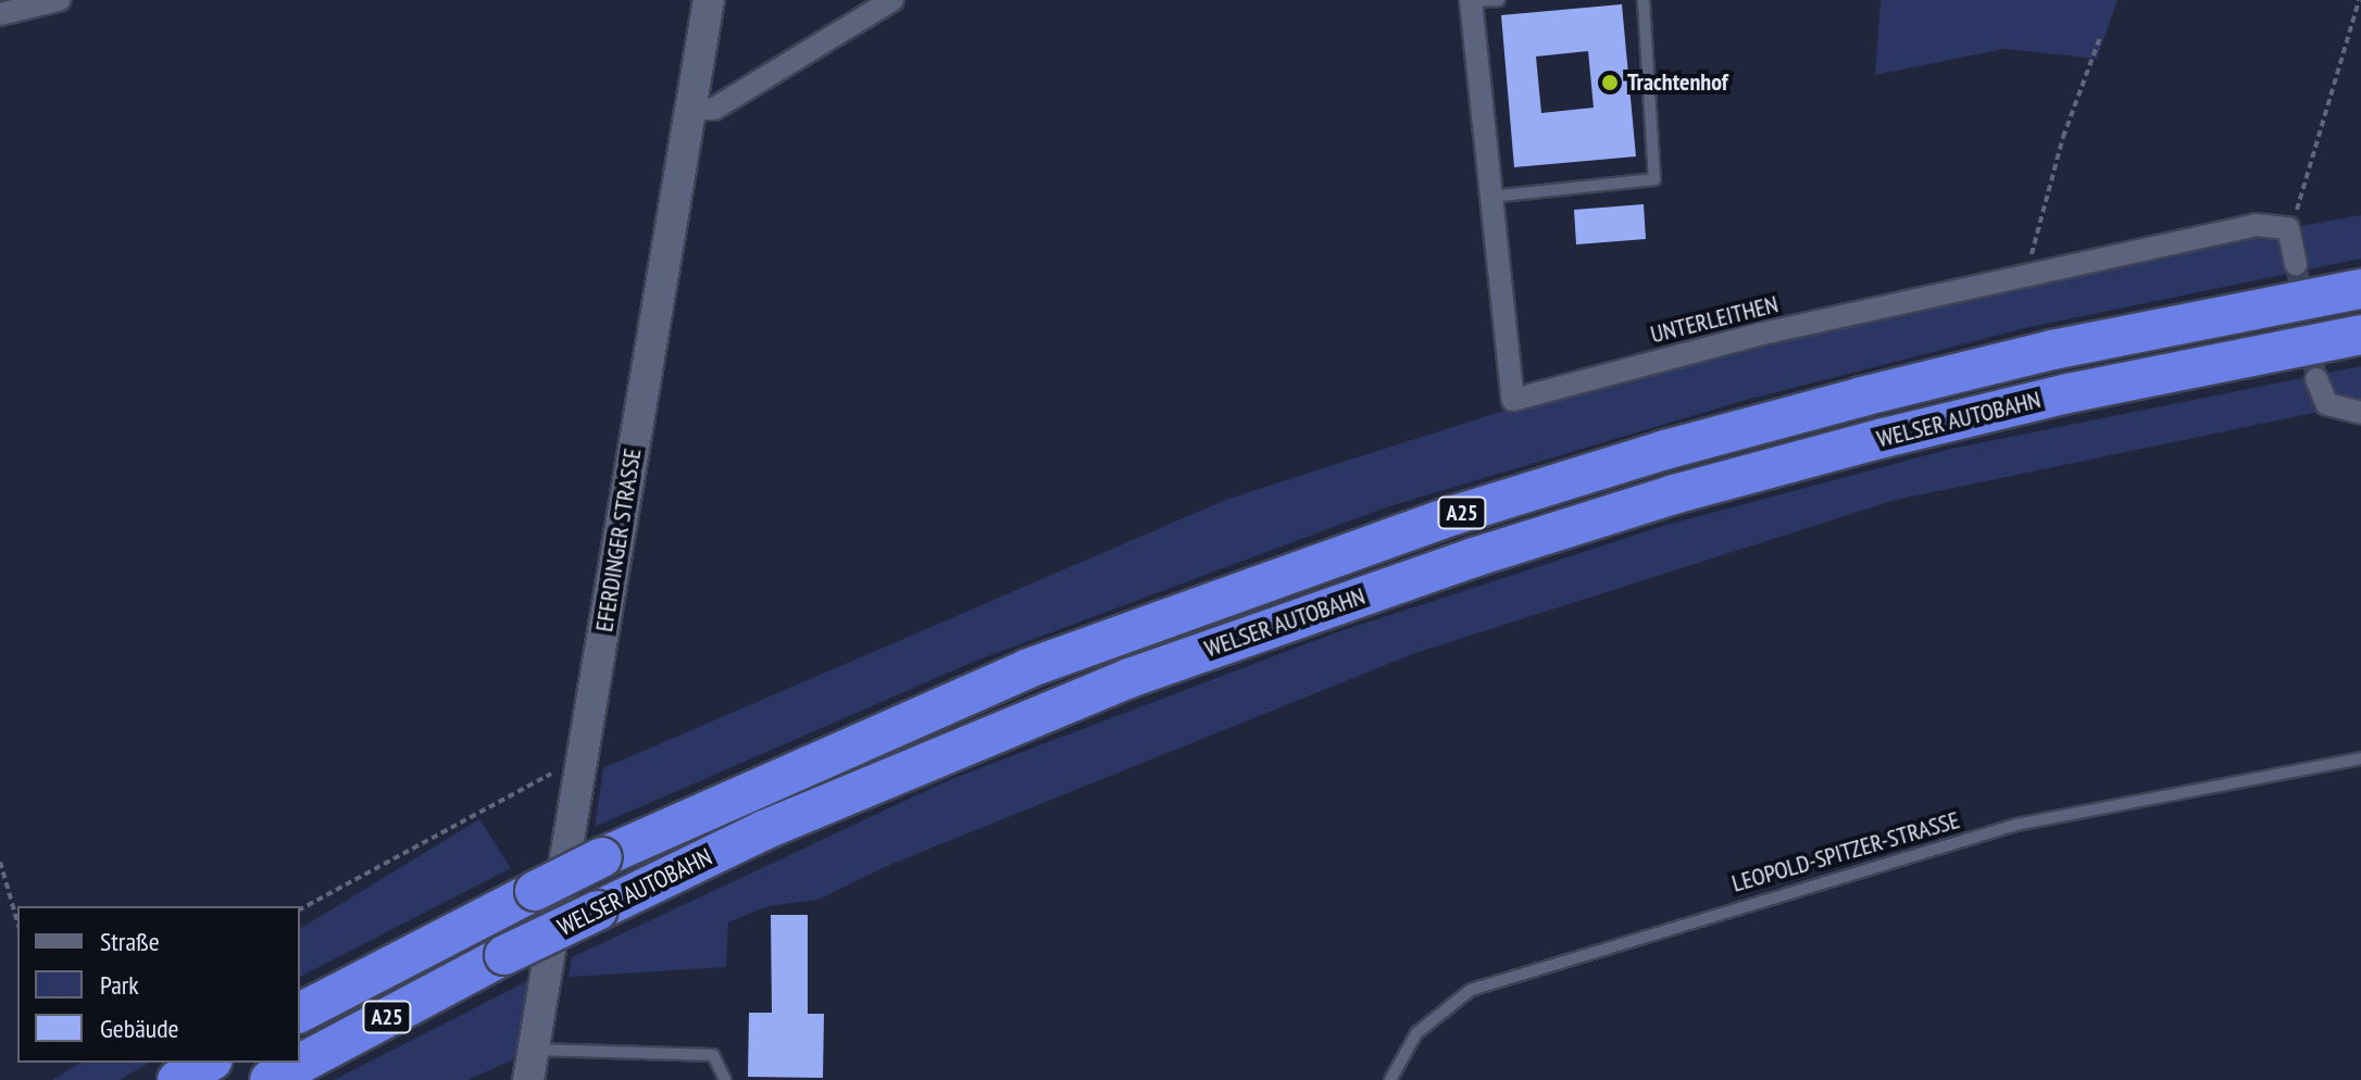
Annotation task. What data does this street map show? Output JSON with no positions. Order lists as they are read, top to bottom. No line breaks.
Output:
{"streets":{"highway":["WELSER AUTOBAHN","A25"],"main road":["EFERDINGER STRASSE"],"street":["UNTERLEITHEN"],"lane":["LEOPOLD-SPITZER-STRASSE"]},"places":["Trachtenhof"],"legend":["Straße","Park","Gebäude"]}
